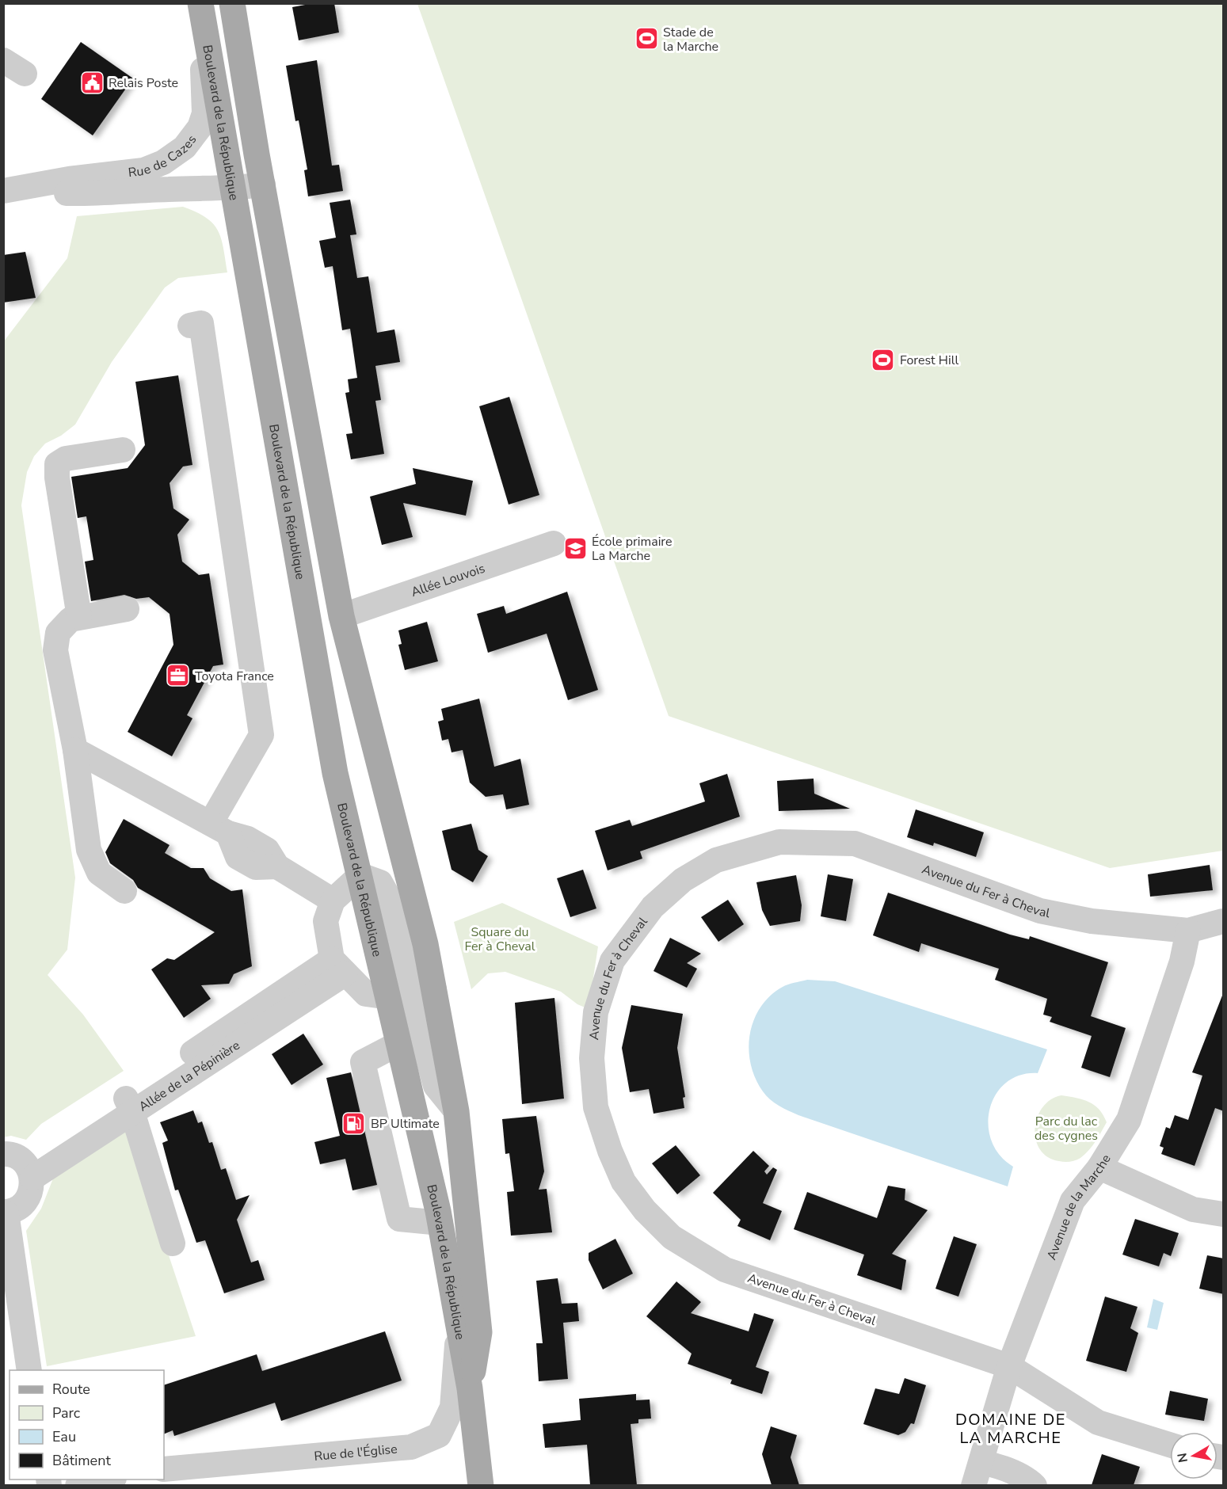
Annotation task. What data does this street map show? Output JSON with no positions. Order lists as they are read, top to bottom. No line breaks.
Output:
{"streets":{"main road":["Boulevard de la République"],"street":["Rue de Cazes","Allée Louvois","Avenue du Fer à Cheval","Allée de la Pépinière","Avenue de la Marche","Rue de l'Église"]},"crossings":[["Boulevard de la République","Rue de Cazes"],["Boulevard de la République","Allée Louvois"],["Boulevard de la République","Rue de l'Église"],["Avenue du Fer à Cheval","Avenue de la Marche"]],"districts":["DOMAINE DE LA MARCHE"],"parks":["Square du Fer à Cheval","Parc du lac des cygnes"],"places":{"sports":["Stade de la Marche","Forest Hill"],"public building":["Relais Poste"],"school or university":["École primaire La Marche"],"office":["Toyota France"],"fuel station":["BP Ultimate"]},"legend":["Route","Parc","Eau","Bâtiment"],"north":"left"}
